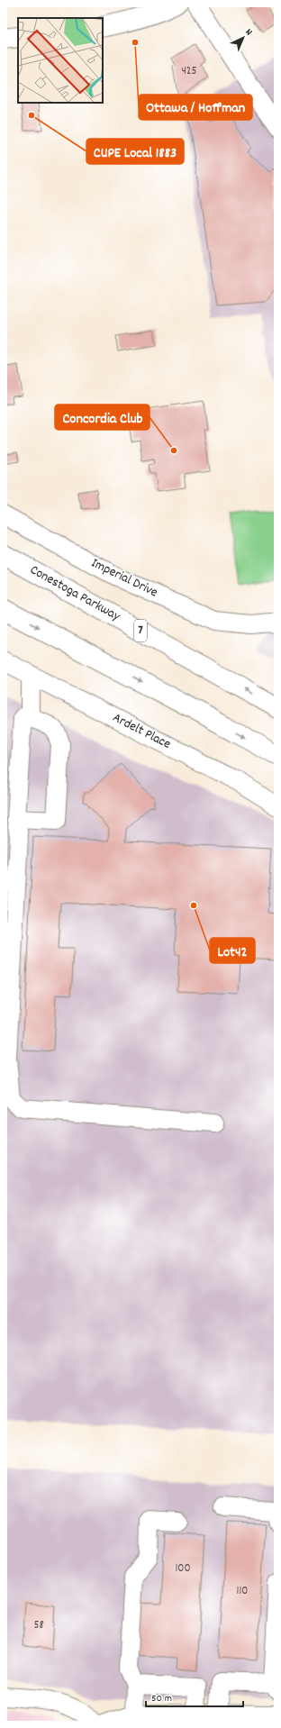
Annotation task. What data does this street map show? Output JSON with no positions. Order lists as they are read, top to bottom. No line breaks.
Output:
{"streets":{"main road":["Conestoga Parkway","7"],"street":["Imperial Drive","Ardelt Place"]},"places":["Ottawa / Hoffman","CUPE Local 1883","Concordia Club","Lot42"],"house_numbers":["425","100","110","58"],"scale_bar":"50 m","north":"top right"}
